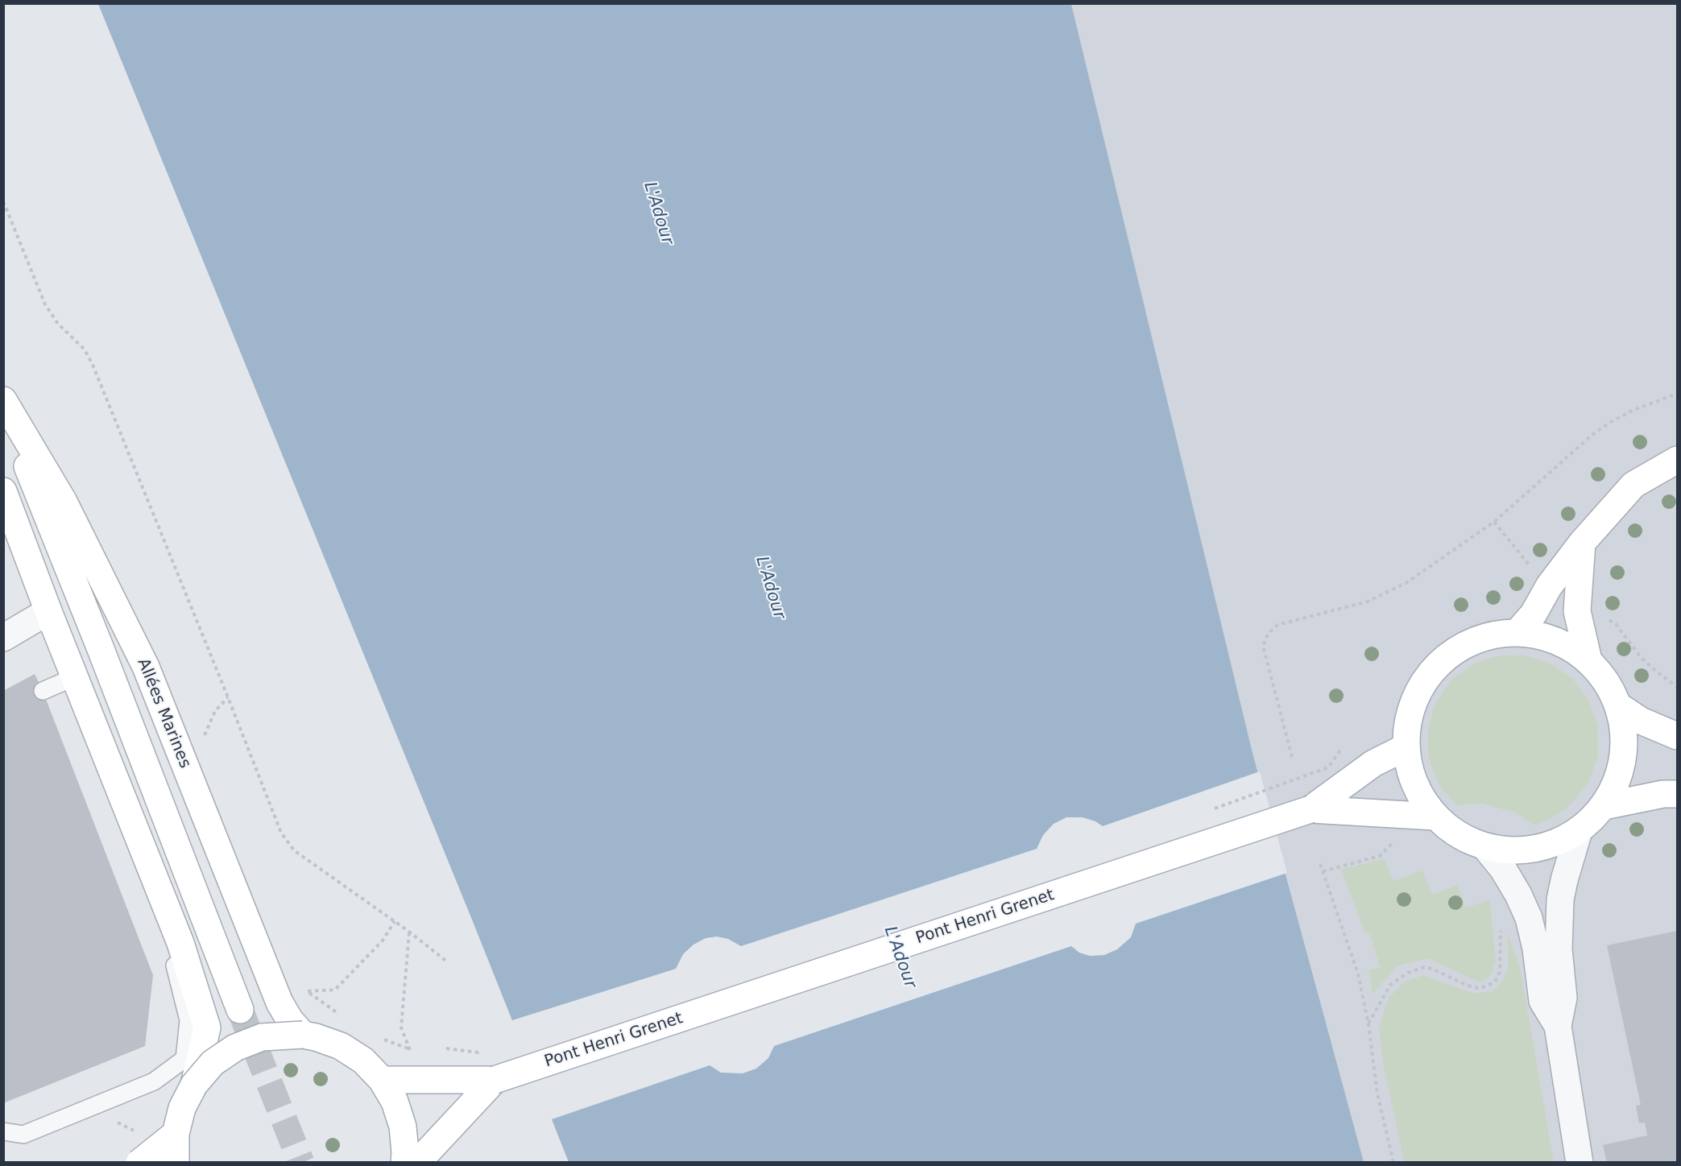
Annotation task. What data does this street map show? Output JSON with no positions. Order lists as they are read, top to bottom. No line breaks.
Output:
{"streets":{"main road":["Allées Marines","Pont Henri Grenet"]},"water":["L'Adour"]}
